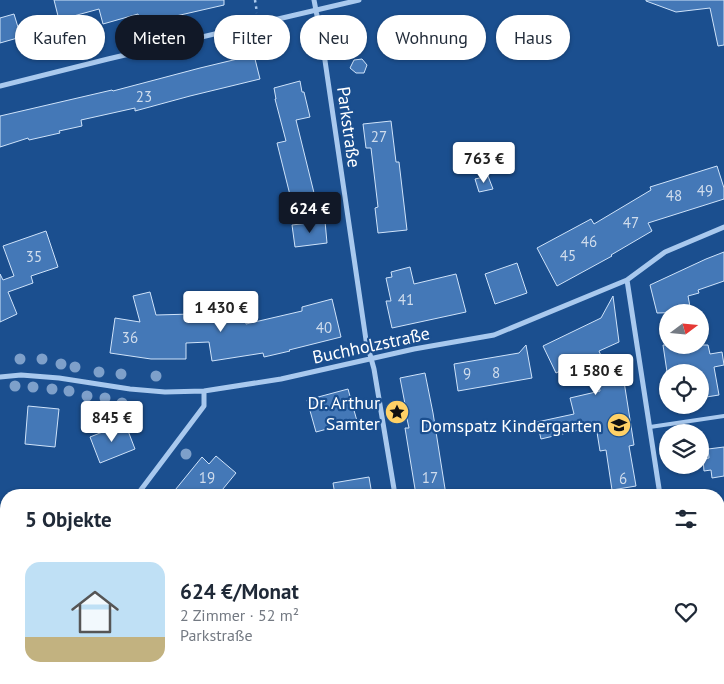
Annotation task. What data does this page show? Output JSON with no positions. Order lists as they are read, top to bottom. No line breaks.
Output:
{"streets":{"street":["Parkstraße","Buchholzstraße"]},"crossings":[["Parkstraße","Buchholzstraße"]],"places":{"place":["Dr. Arthur Samter"],"school or university":["Domspatz Kindergarten"]},"house_numbers":["23","27","49","48","47","46","45","35","41","40","36","8","9","19","17","6"],"north":"right","page":{"chip":["Kaufen","Mieten","Filter","Neu","Wohnung","Haus"],"price":["763 €","624 €","1 430 €","1 580 €","845 €"],"heading":"5 Objekte","list":[{"name":"624 €/Monat","note":"2 Zimmer · 52 m² · Parkstraße"}]}}
